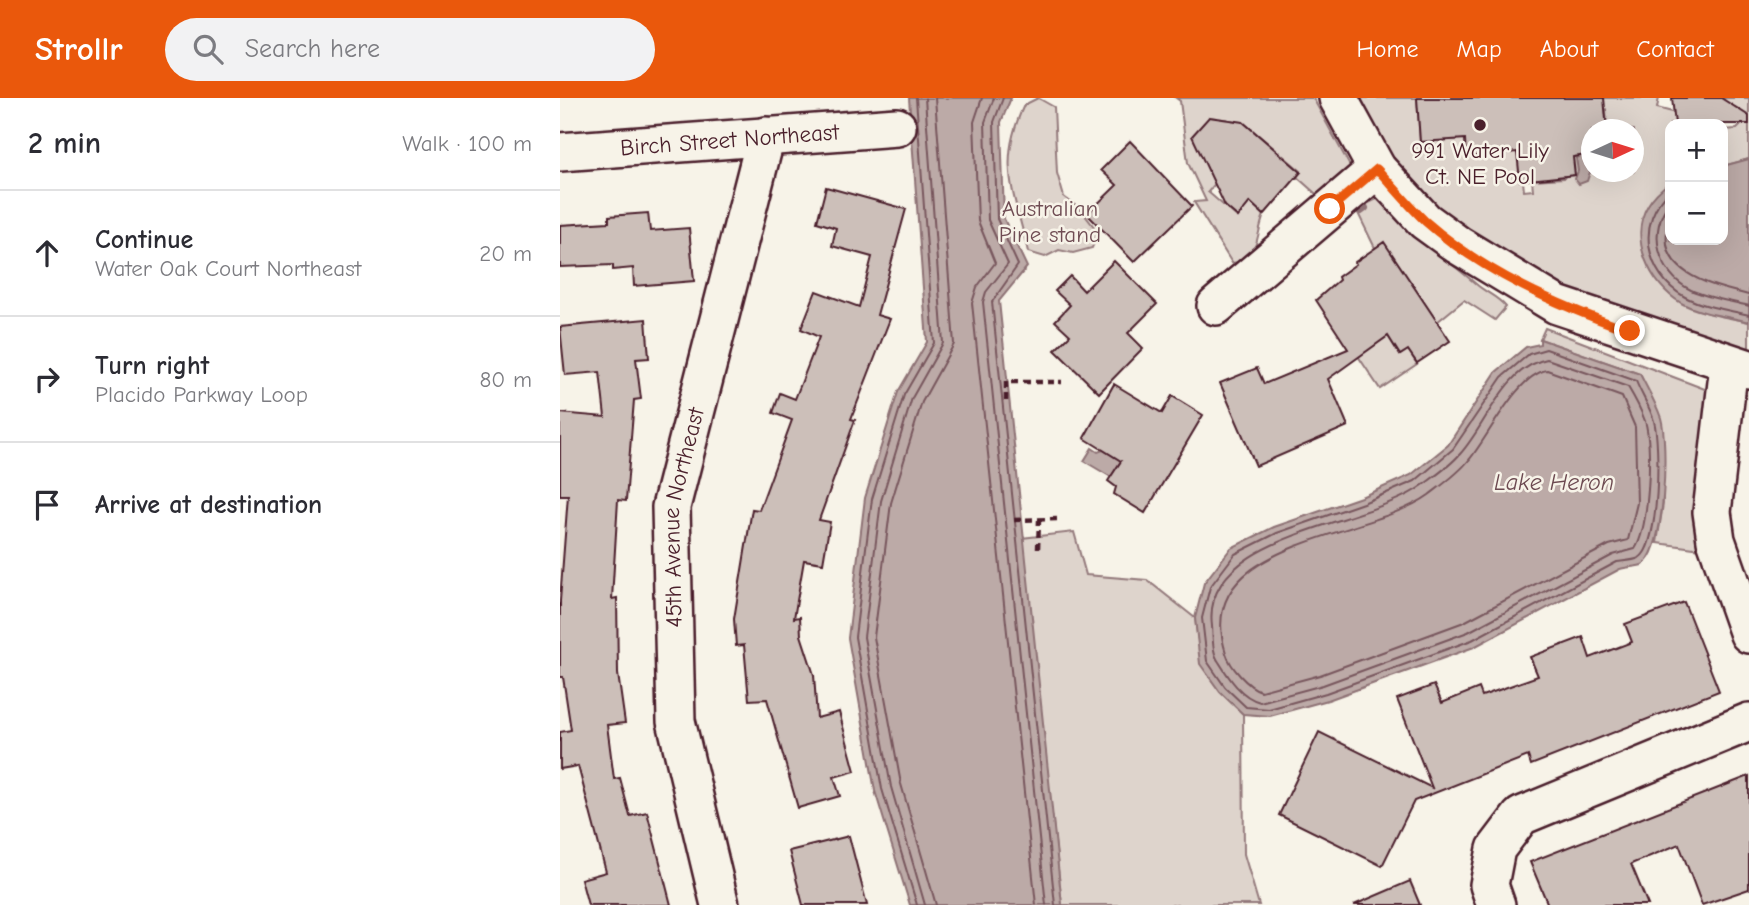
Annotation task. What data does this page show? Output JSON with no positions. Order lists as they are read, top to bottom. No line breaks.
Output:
{"streets":{"street":["Birch Street Northeast","45th Avenue Northeast"]},"crossings":[["Birch Street Northeast","45th Avenue Northeast"]],"water":["Lake Heron"],"parks":["Australian Pine stand"],"places":["991 Water Lily Ct. NE Pool"],"north":"right","page":{"header":"Strollr","search":"Search here","nav":["Home","Map","About","Contact"],"heading":["2 min","Walk · 100 m"],"map_buttons":["+","−"],"list":[["Continue","Water Oak Court Northeast","20 m"],["Turn right","Placido Parkway Loop","80 m"],"Arrive at destination"]}}
